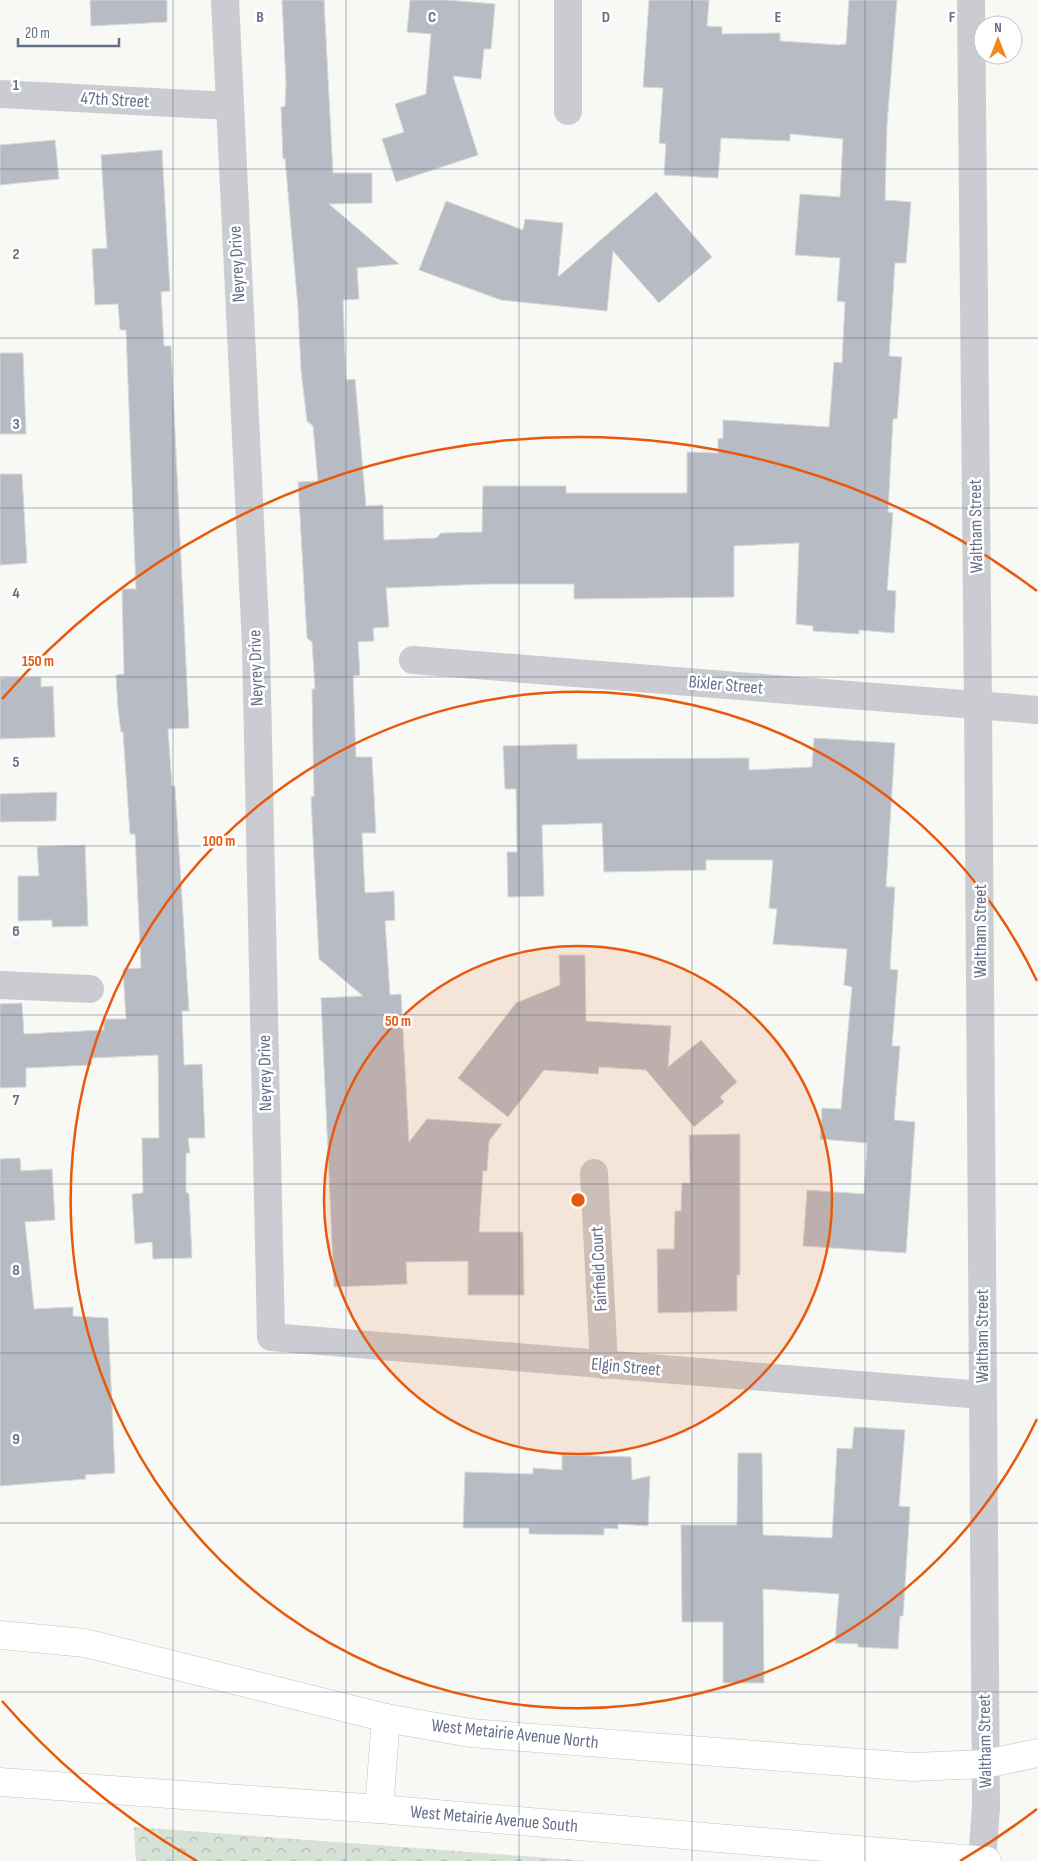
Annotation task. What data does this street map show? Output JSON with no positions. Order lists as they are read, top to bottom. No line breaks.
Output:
{"streets":{"main road":["West Metairie Avenue North","West Metairie Avenue South"],"street":["47th Street","Neyrey Drive","Waltham Street","Bixler Street","Fairfield Court","Elgin Street"]},"crossings":[["47th Street","Neyrey Drive"],["Neyrey Drive","Elgin Street"],["Waltham Street","Bixler Street"],["Waltham Street","Elgin Street"],["Waltham Street","West Metairie Avenue North"],["Waltham Street","West Metairie Avenue South"],["Fairfield Court","Elgin Street"]],"scale_bar":"20 m","north":"top","grid":{"columns":["B","C","D","E","F"],"rows":["1","2","3","4","5","6","7","8","9"]},"rings":["150 m","100 m","50 m"]}
